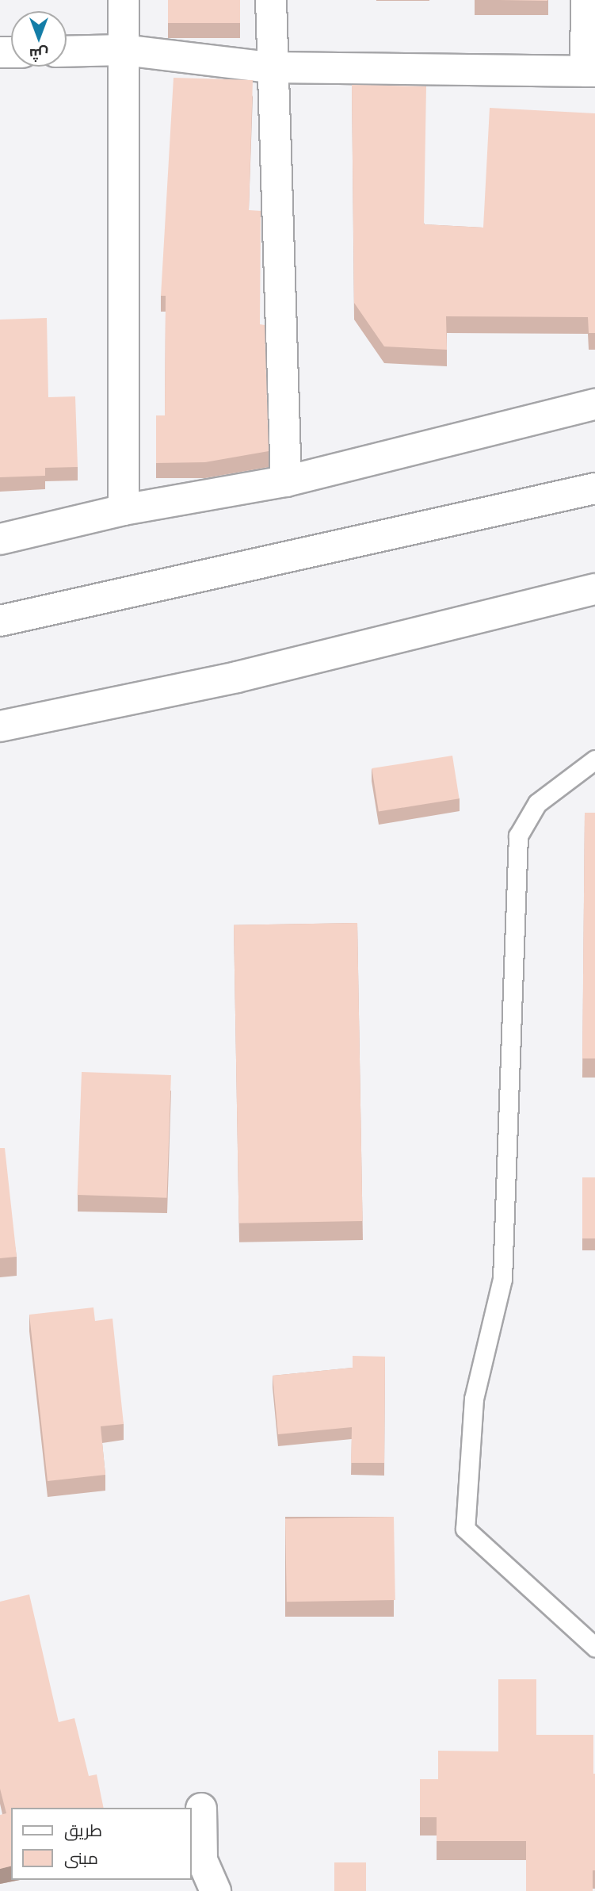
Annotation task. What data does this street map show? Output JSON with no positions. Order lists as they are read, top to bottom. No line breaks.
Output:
{"legend":["طريق","مبنى"],"north":"bottom"}
